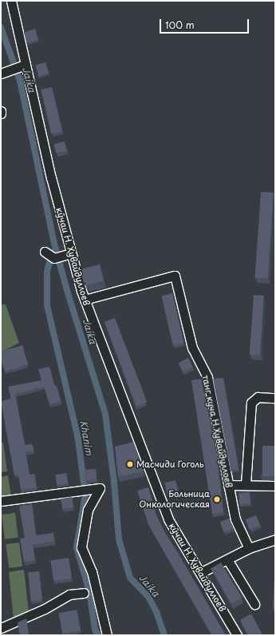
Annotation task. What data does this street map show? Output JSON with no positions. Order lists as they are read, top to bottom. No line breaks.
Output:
{"streets":{"street":["кӯчаи Н. Ҳувайдуллоев","танг куча Н.Ҳувайдуллоев"]},"crossings":[["кӯчаи Н. Ҳувайдуллоев","танг куча Н.Ҳувайдуллоев"]],"water":["Jaika","Khanim"],"places":["Масчиди Гоголь","Больница Онкологическая"],"scale_bar":"100 m"}
